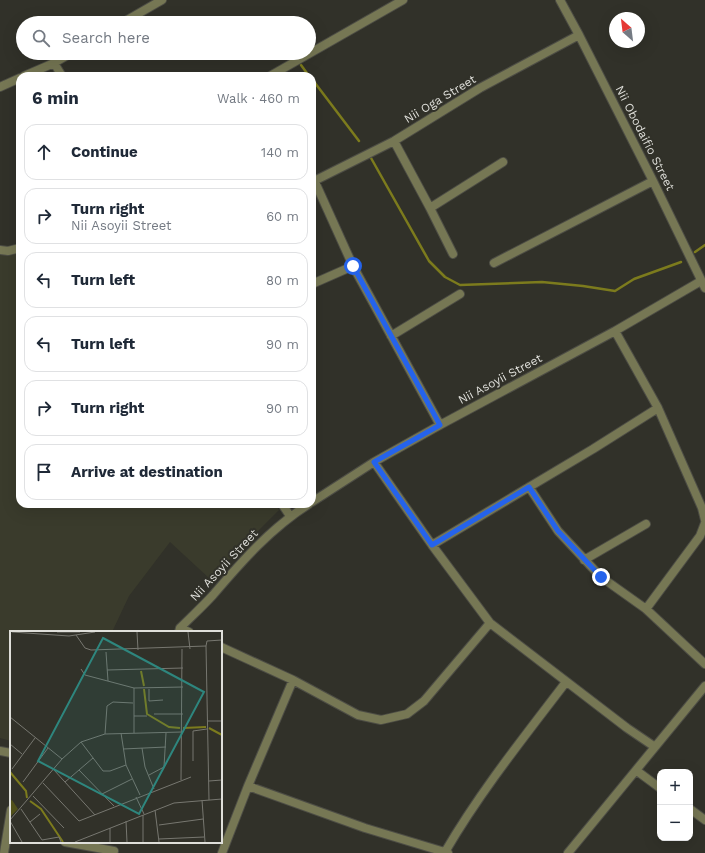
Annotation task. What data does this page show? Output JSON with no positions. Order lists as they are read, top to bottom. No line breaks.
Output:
{"streets":{"street":["Nii Oga Street","Nii Obodaifio Street","Nii Asoyii Street"]},"crossings":[["Nii Oga Street","Nii Obodaifio Street"],["Nii Obodaifio Street","Nii Asoyii Street"]],"north":"top left","page":{"search":"Search here","heading":["6 min","Walk · 460 m"],"list":[["Continue","140 m"],["Turn right","Nii Asoyii Street","60 m"],["Turn left","80 m"],["Turn left","90 m"],["Turn right","90 m"],"Arrive at destination"],"map_buttons":["+","−"]}}
